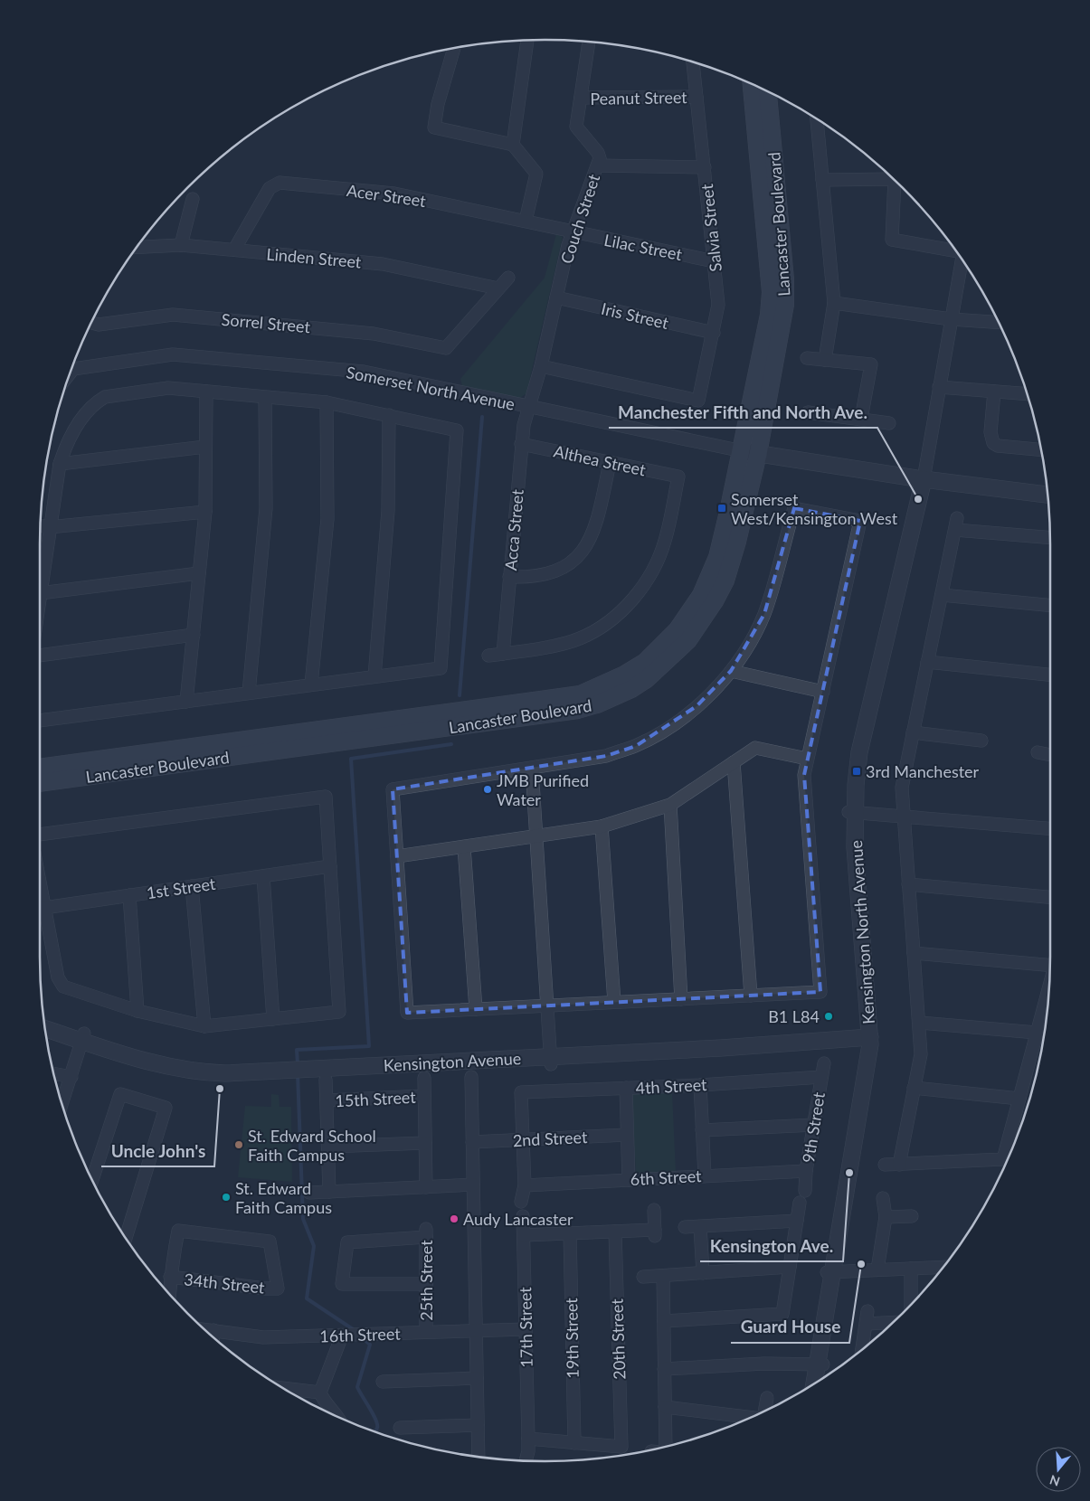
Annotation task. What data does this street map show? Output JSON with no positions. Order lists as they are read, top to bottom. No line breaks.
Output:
{"streets":{"main road":["Lancaster Boulevard"],"street":["Peanut Street","Acer Street","Couch Street","Salvia Street","Lilac Street","Linden Street","Iris Street","Sorrel Street","Somerset North Avenue","Althea Street","Acca Street","1st Street","Kensington North Avenue","Kensington Avenue","4th Street","15th Street","9th Street","2nd Street","6th Street","25th Street","34th Street","17th Street","16th Street","19th Street","20th Street"]},"crossings":[["Peanut Street","Couch Street"],["Peanut Street","Salvia Street"],["Acer Street","Couch Street"],["Acer Street","Lilac Street"],["Acer Street","Linden Street"],["Couch Street","Salvia Street"],["Couch Street","Lilac Street"],["Couch Street","Iris Street"],["Couch Street","Somerset North Avenue"],["Couch Street","Acca Street"],["Lancaster Boulevard","Somerset North Avenue"],["Salvia Street","Lilac Street"],["Salvia Street","Iris Street"],["Linden Street","Sorrel Street"],["Somerset North Avenue","Acca Street"],["Althea Street","Acca Street"],["Kensington North Avenue","Kensington Avenue"],["4th Street","9th Street"],["4th Street","2nd Street"],["9th Street","6th Street"],["25th Street","16th Street"],["17th Street","16th Street"],["19th Street","20th Street"]],"places":{"other":["Manchester Fifth and North Ave.","JMB Purified Water","B1 L84","Uncle John's","St. Edward School Faith Campus","Kensington Ave.","St. Edward Faith Campus","Audy Lancaster","Guard House"],"transit":["Somerset West/Kensington West","3rd Manchester"]},"north":"bottom"}
